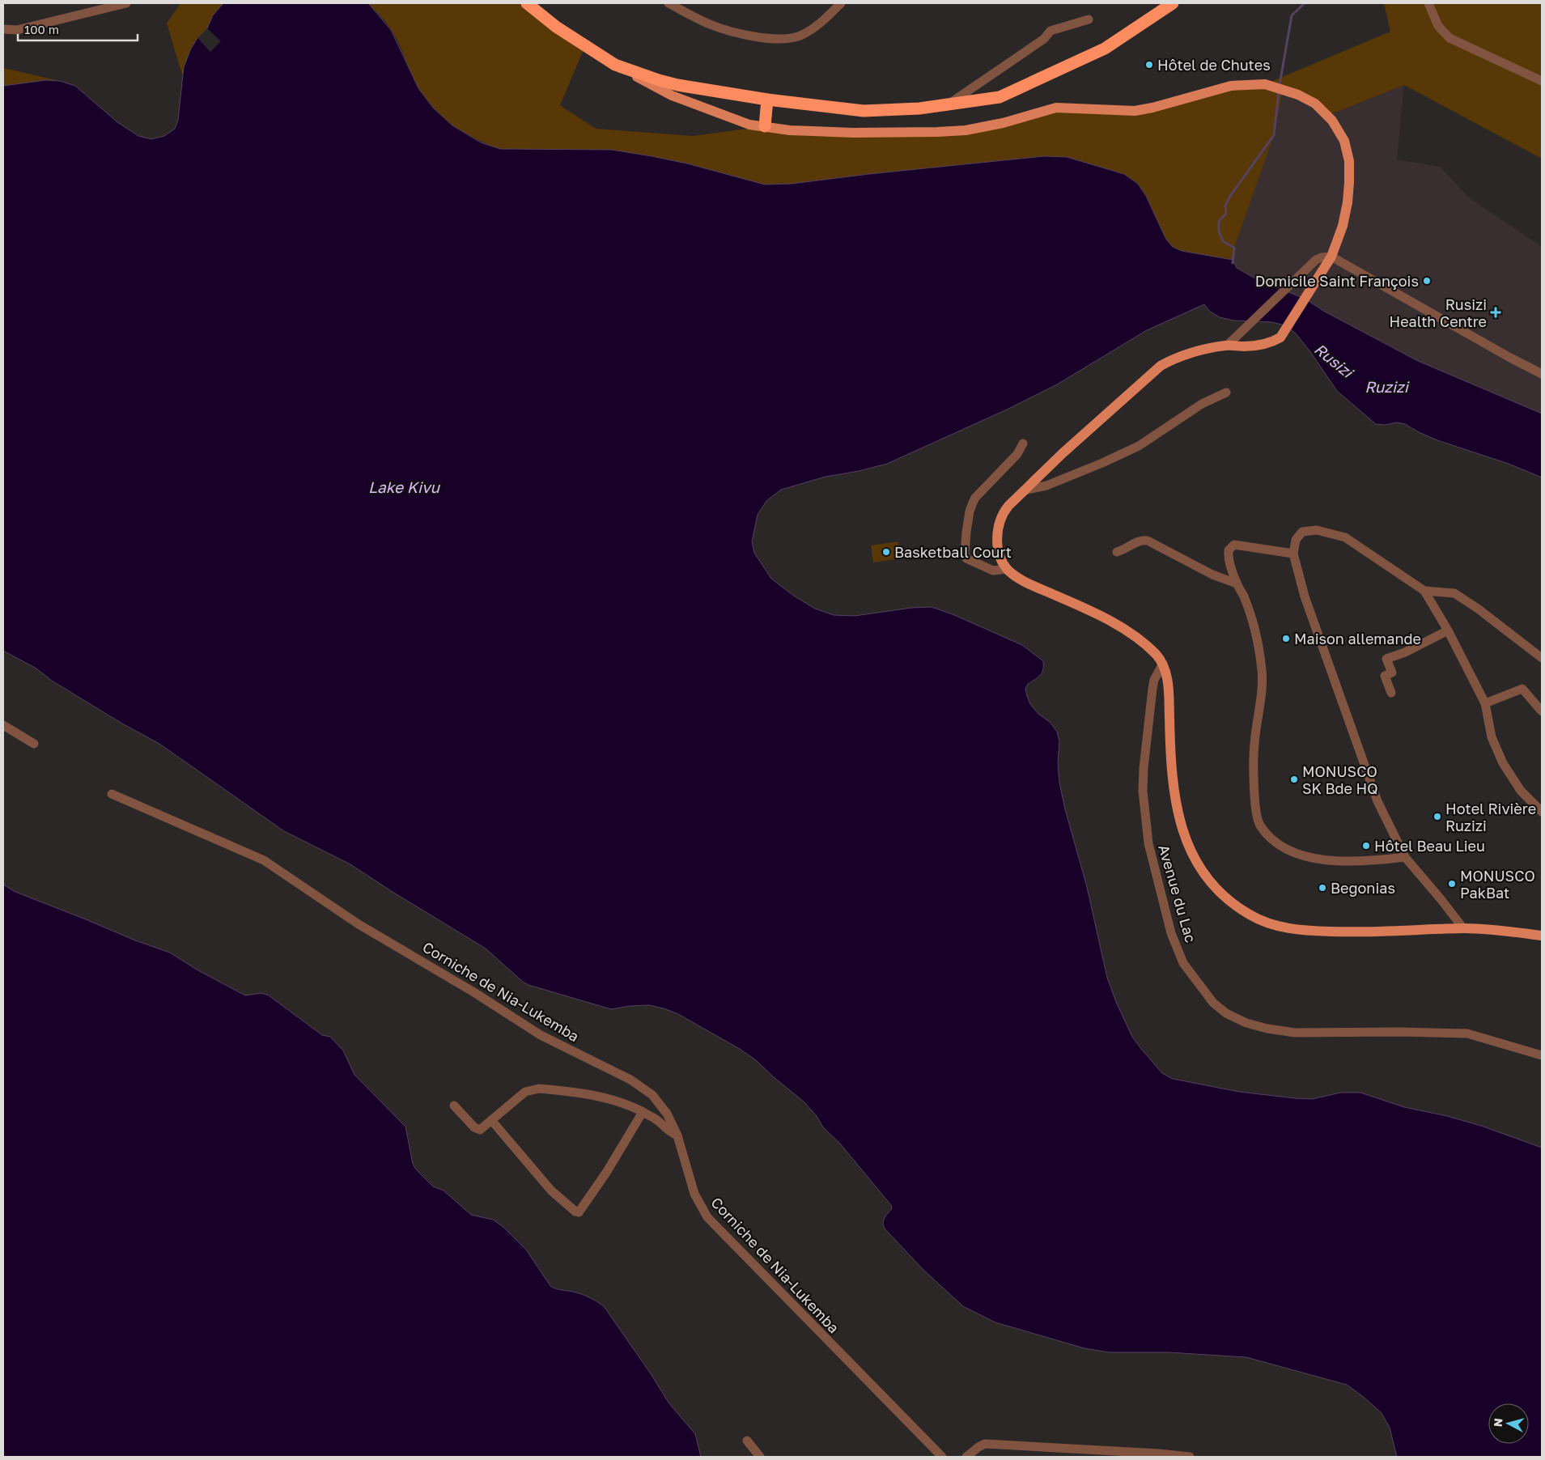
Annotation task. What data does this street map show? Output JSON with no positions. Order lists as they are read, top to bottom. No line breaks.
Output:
{"streets":{"street":["Avenue du Lac","Corniche de Nia-Lukemba"]},"water":["Rusizi","Ruzizi","Lake Kivu"],"places":{"other":["Hôtel de Chutes","Domicile Saint François","Basketball Court","Maison allemande","MONUSCO SK Bde HQ","Hotel Rivière Ruzizi","Hôtel Beau Lieu","MONUSCO PakBat","Begonias"],"health":["Rusizi Health Centre"]},"scale_bar":"100 m","north":"left"}
